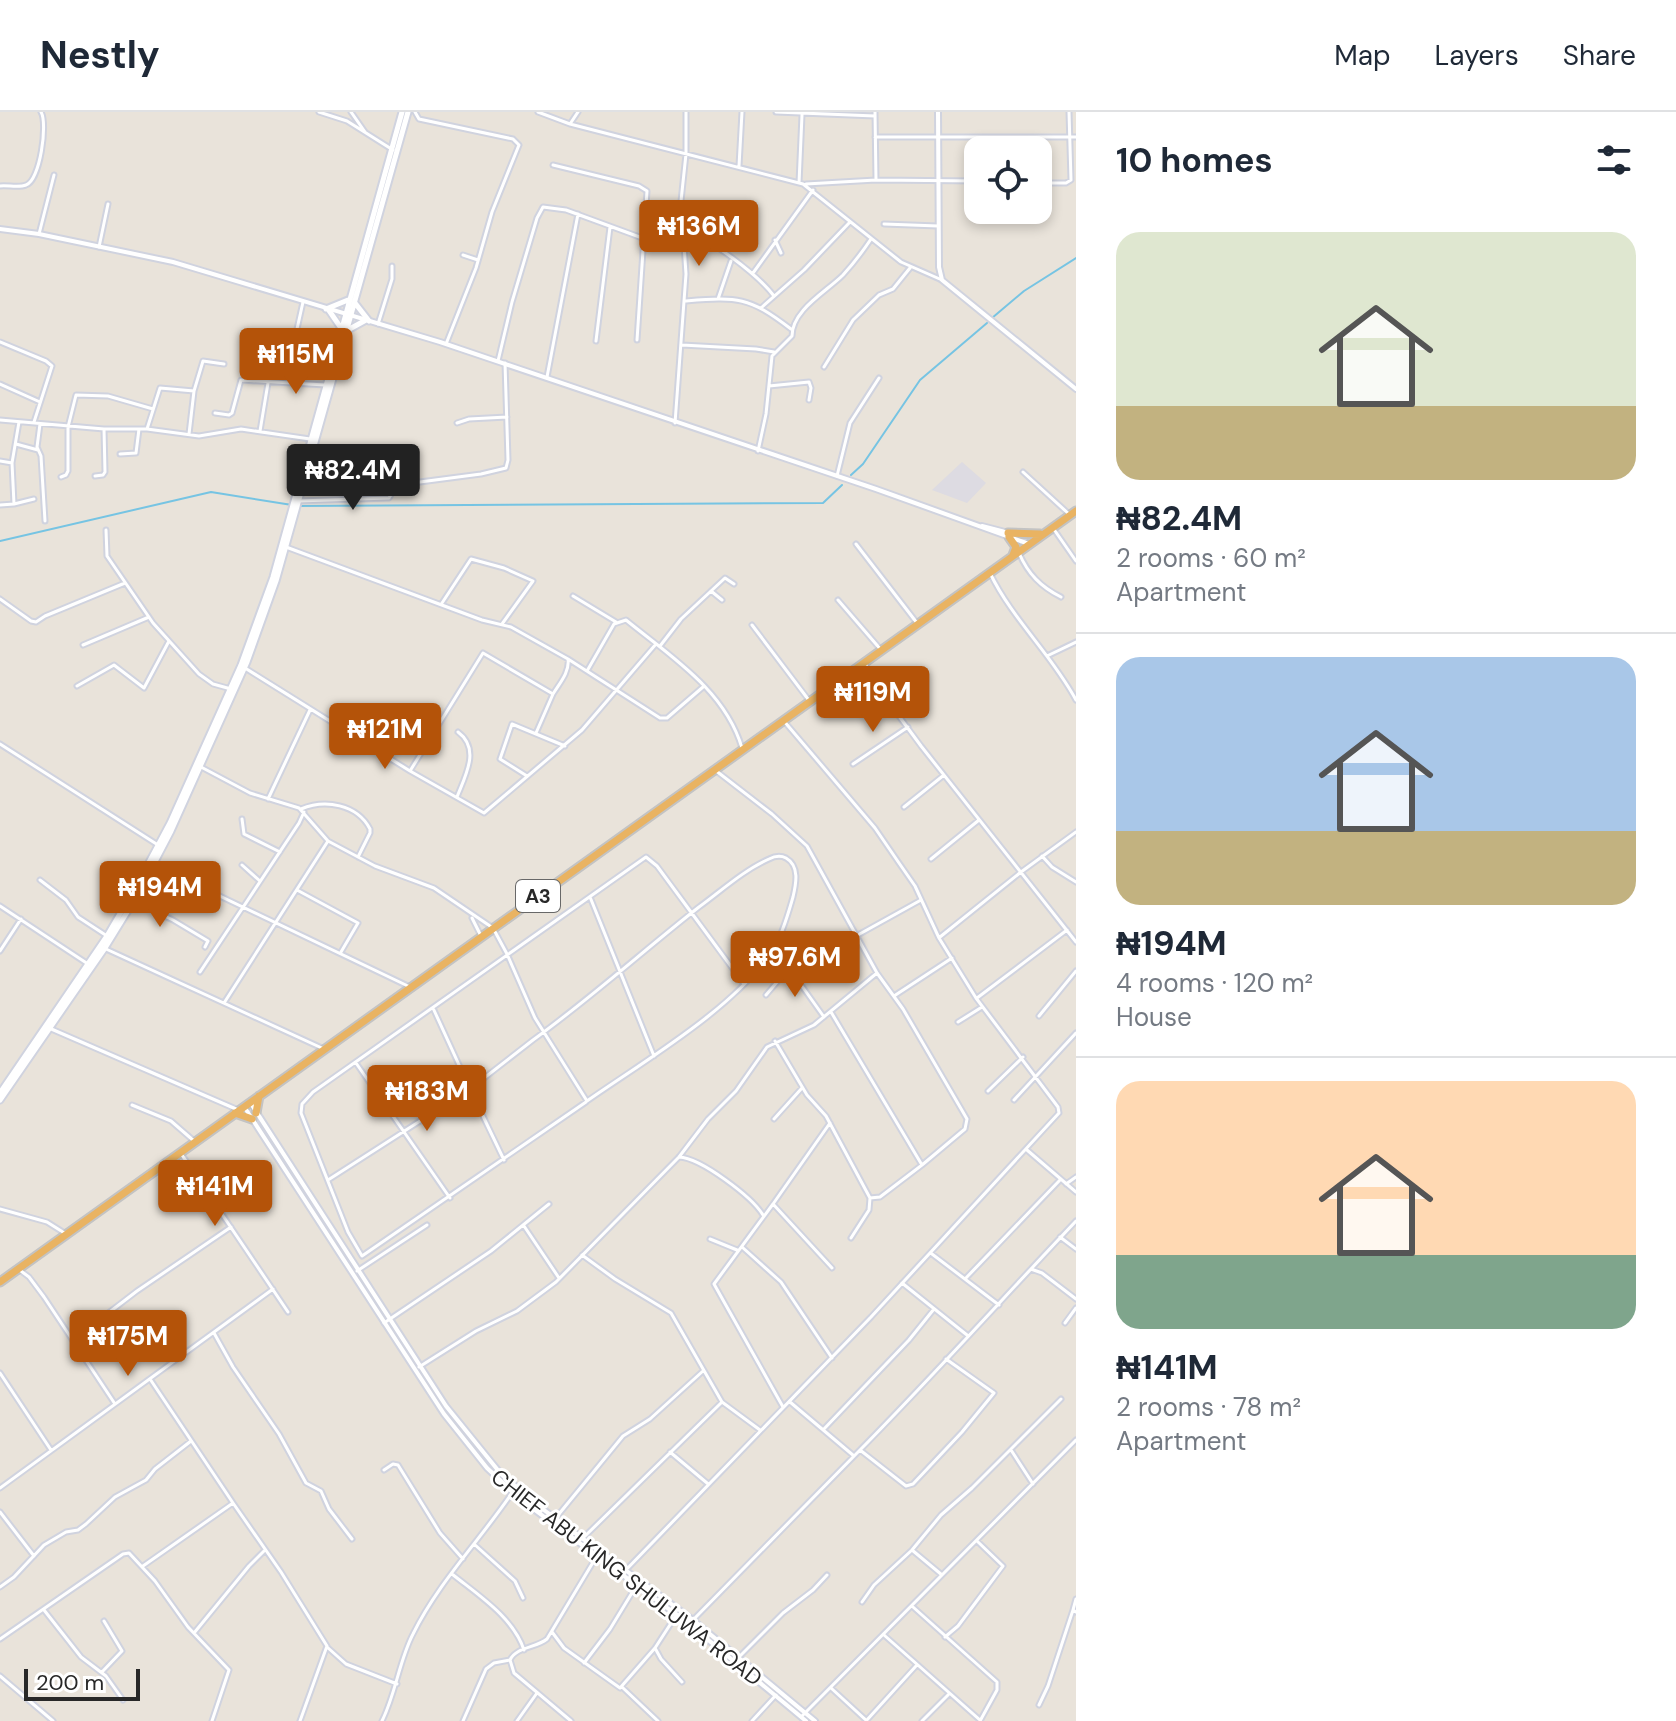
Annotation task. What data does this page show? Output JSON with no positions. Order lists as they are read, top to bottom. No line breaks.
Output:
{"streets":{"highway":["A3"],"street":["CHIEF ABU KING SHULUWA ROAD"]},"scale_bar":"200 m","page":{"header":"Nestly","nav":["Map","Layers","Share"],"heading":"10 homes","price":["₦136M","₦115M","₦82.4M","₦119M","₦121M","₦194M","₦97.6M","₦183M","₦141M","₦175M"],"list":[{"name":"₦82.4M","note":"2 rooms · 60 m² · Apartment"},{"name":"₦194M","note":"4 rooms · 120 m² · House"},{"name":"₦141M","note":"2 rooms · 78 m² · Apartment"}],"scale":"200 m"}}
